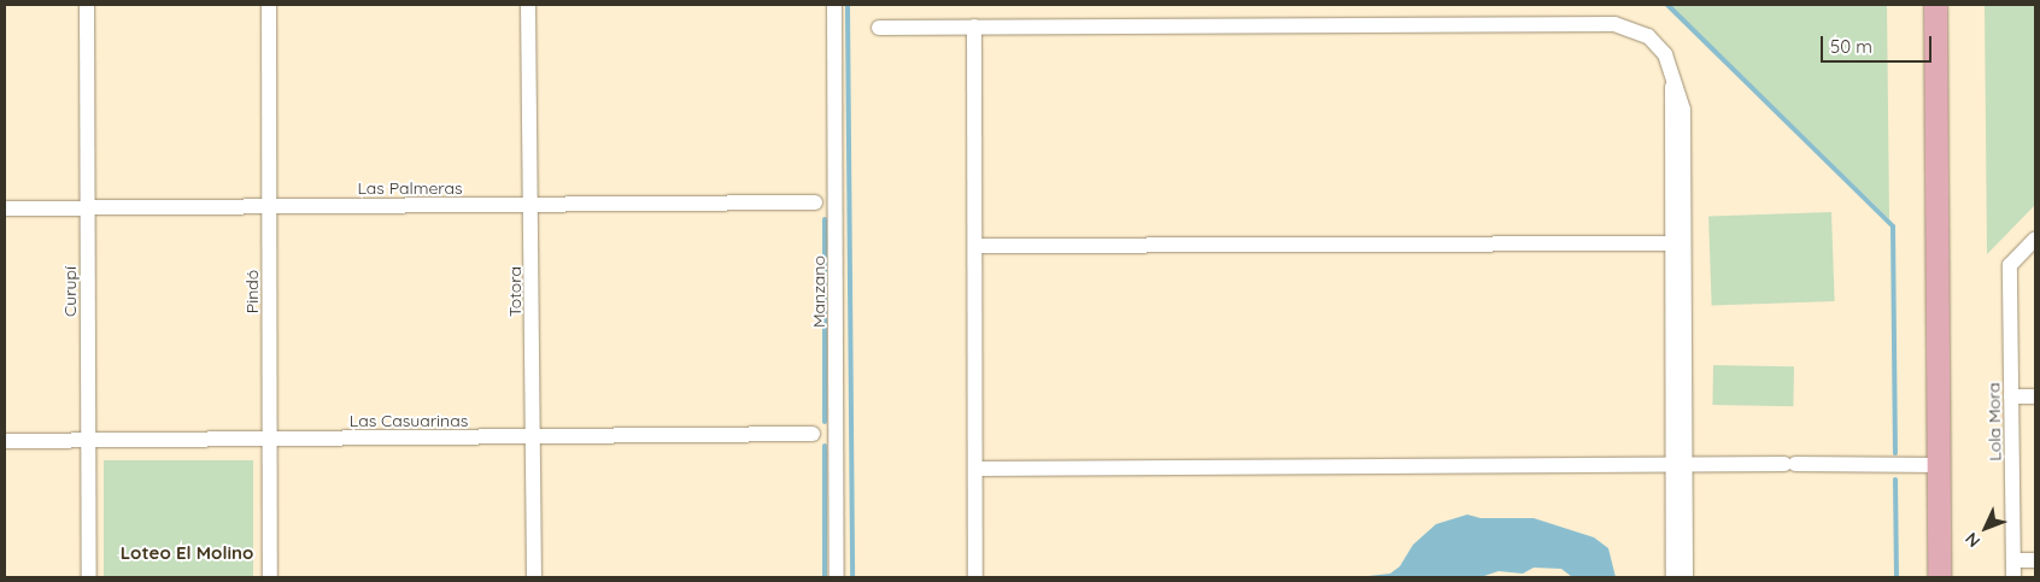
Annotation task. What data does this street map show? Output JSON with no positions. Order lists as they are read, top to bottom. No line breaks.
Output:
{"streets":{"street":["Las Palmeras","Curupí","Pindó","Totora","Manzano","Las Casuarinas","Lola Mora"]},"crossings":[["Las Palmeras","Curupí"],["Las Palmeras","Pindó"],["Las Palmeras","Totora"],["Curupí","Las Casuarinas"],["Pindó","Las Casuarinas"],["Totora","Las Casuarinas"]],"districts":["Loteo El Molino"],"scale_bar":"50 m","north":"bottom left"}
